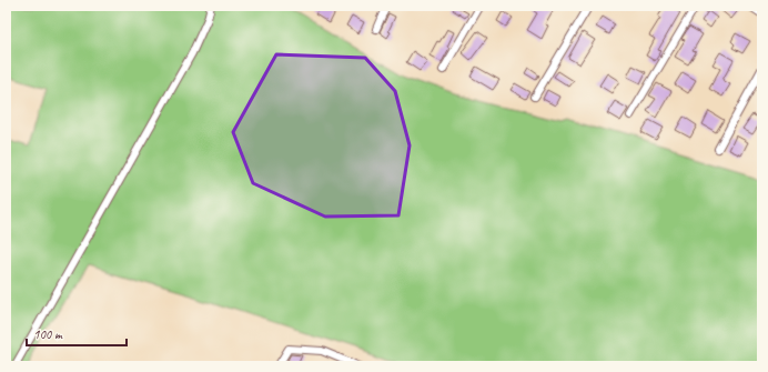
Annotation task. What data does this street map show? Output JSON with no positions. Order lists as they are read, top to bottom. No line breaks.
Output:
{"scale_bar":"100 m"}
